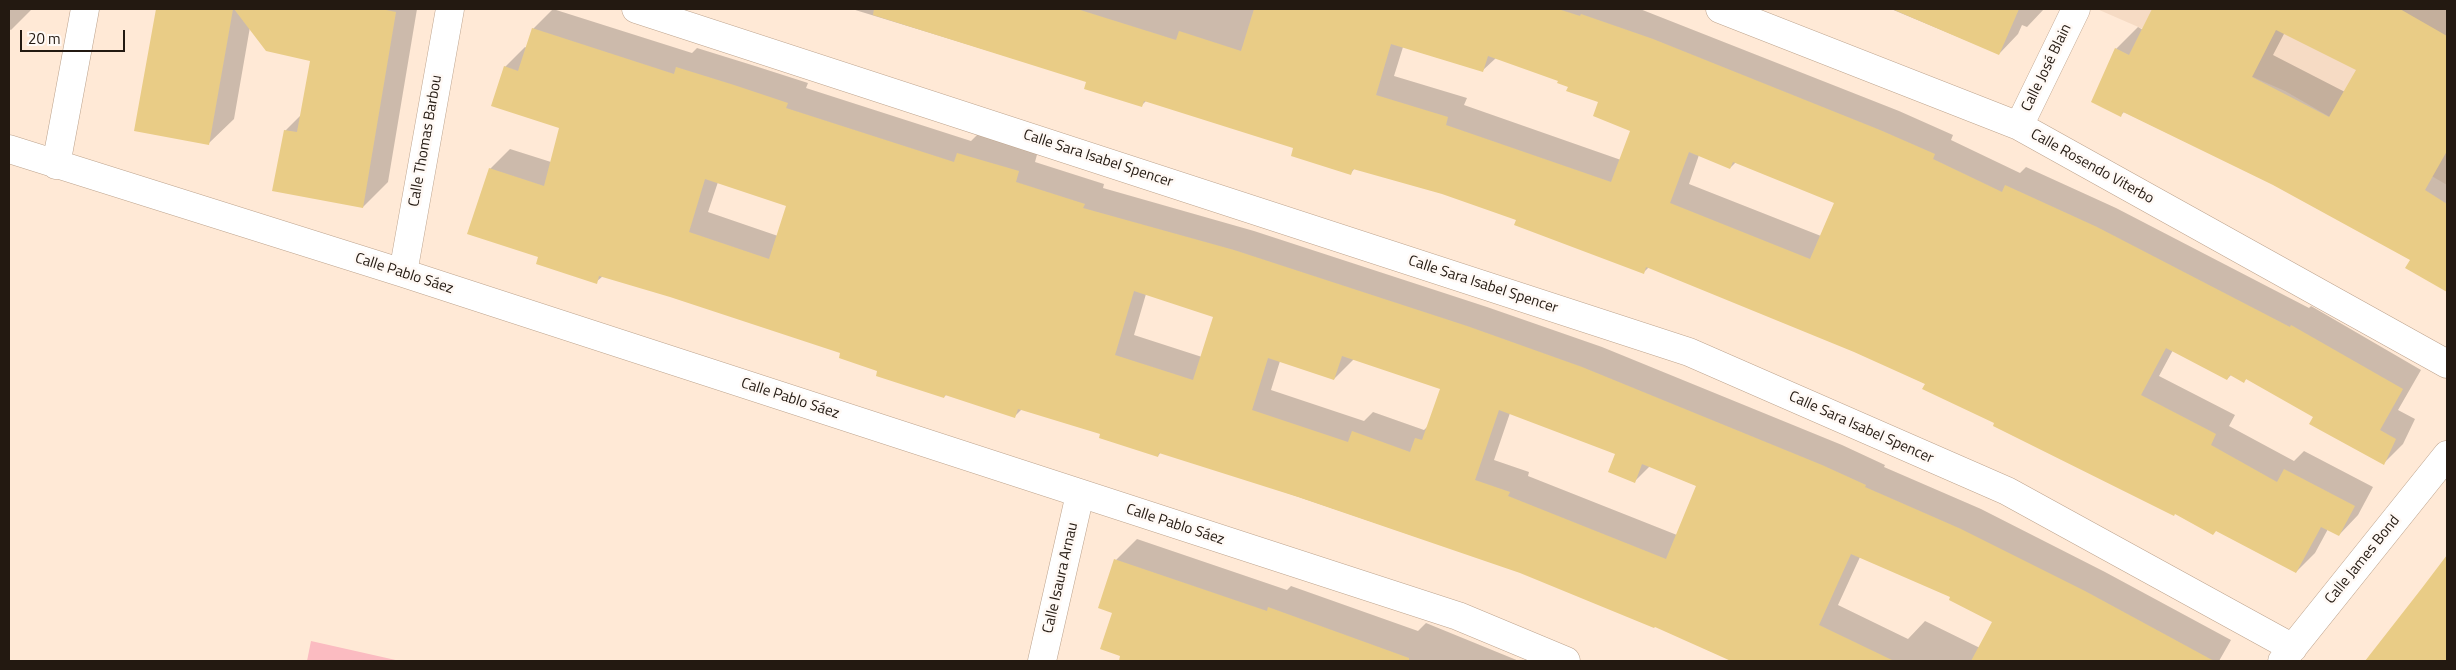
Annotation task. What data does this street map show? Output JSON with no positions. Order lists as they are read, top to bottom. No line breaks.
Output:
{"streets":{"street":["Calle José Blain","Calle Thomas Barbou","Calle Sara Isabel Spencer","Calle Rosendo Viterbo","Calle Pablo Sáez","Calle James Bond","Calle Isaura Arnau"]},"crossings":[["Calle José Blain","Calle Rosendo Viterbo"],["Calle Thomas Barbou","Calle Pablo Sáez"],["Calle Sara Isabel Spencer","Calle James Bond"],["Calle Pablo Sáez","Calle Isaura Arnau"]],"scale_bar":"20 m"}
